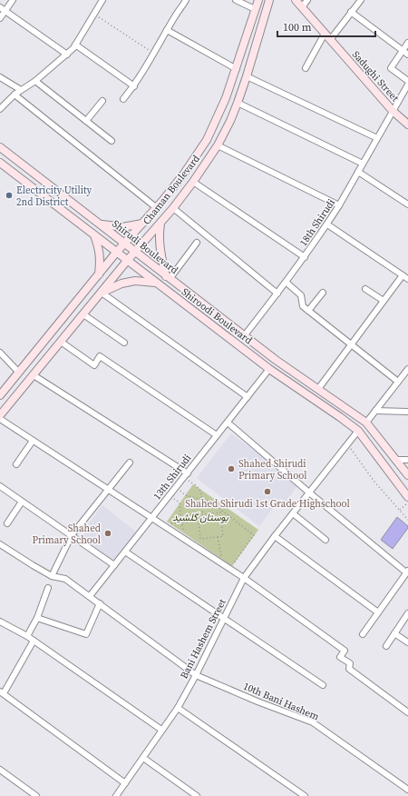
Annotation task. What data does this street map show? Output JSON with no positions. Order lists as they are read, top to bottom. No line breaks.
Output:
{"streets":{"main road":["Sadughi Street","Chaman Boulevard","Shirudi Boulevard","Shiroodi Boulevard"],"street":["18th Shirudi","13th Shirudi","Bani Hashem Street","10th Bani Hashem"]},"crossings":[["Sadughi Street","18th Shirudi"],["Chaman Boulevard","Shirudi Boulevard"],["Chaman Boulevard","Shiroodi Boulevard"],["18th Shirudi","Shirudi Boulevard"],["Shiroodi Boulevard","13th Shirudi"],["Shiroodi Boulevard","Bani Hashem Street"],["13th Shirudi","10th Bani Hashem"],["Bani Hashem Street","10th Bani Hashem"]],"parks":["بوستان گلشید"],"places":["Electricity Utility 2nd District","Shahed Shirudi Primary School","Shahed Shirudi 1st Grade Highschool","Shahed Primary School"],"scale_bar":"100 m"}
